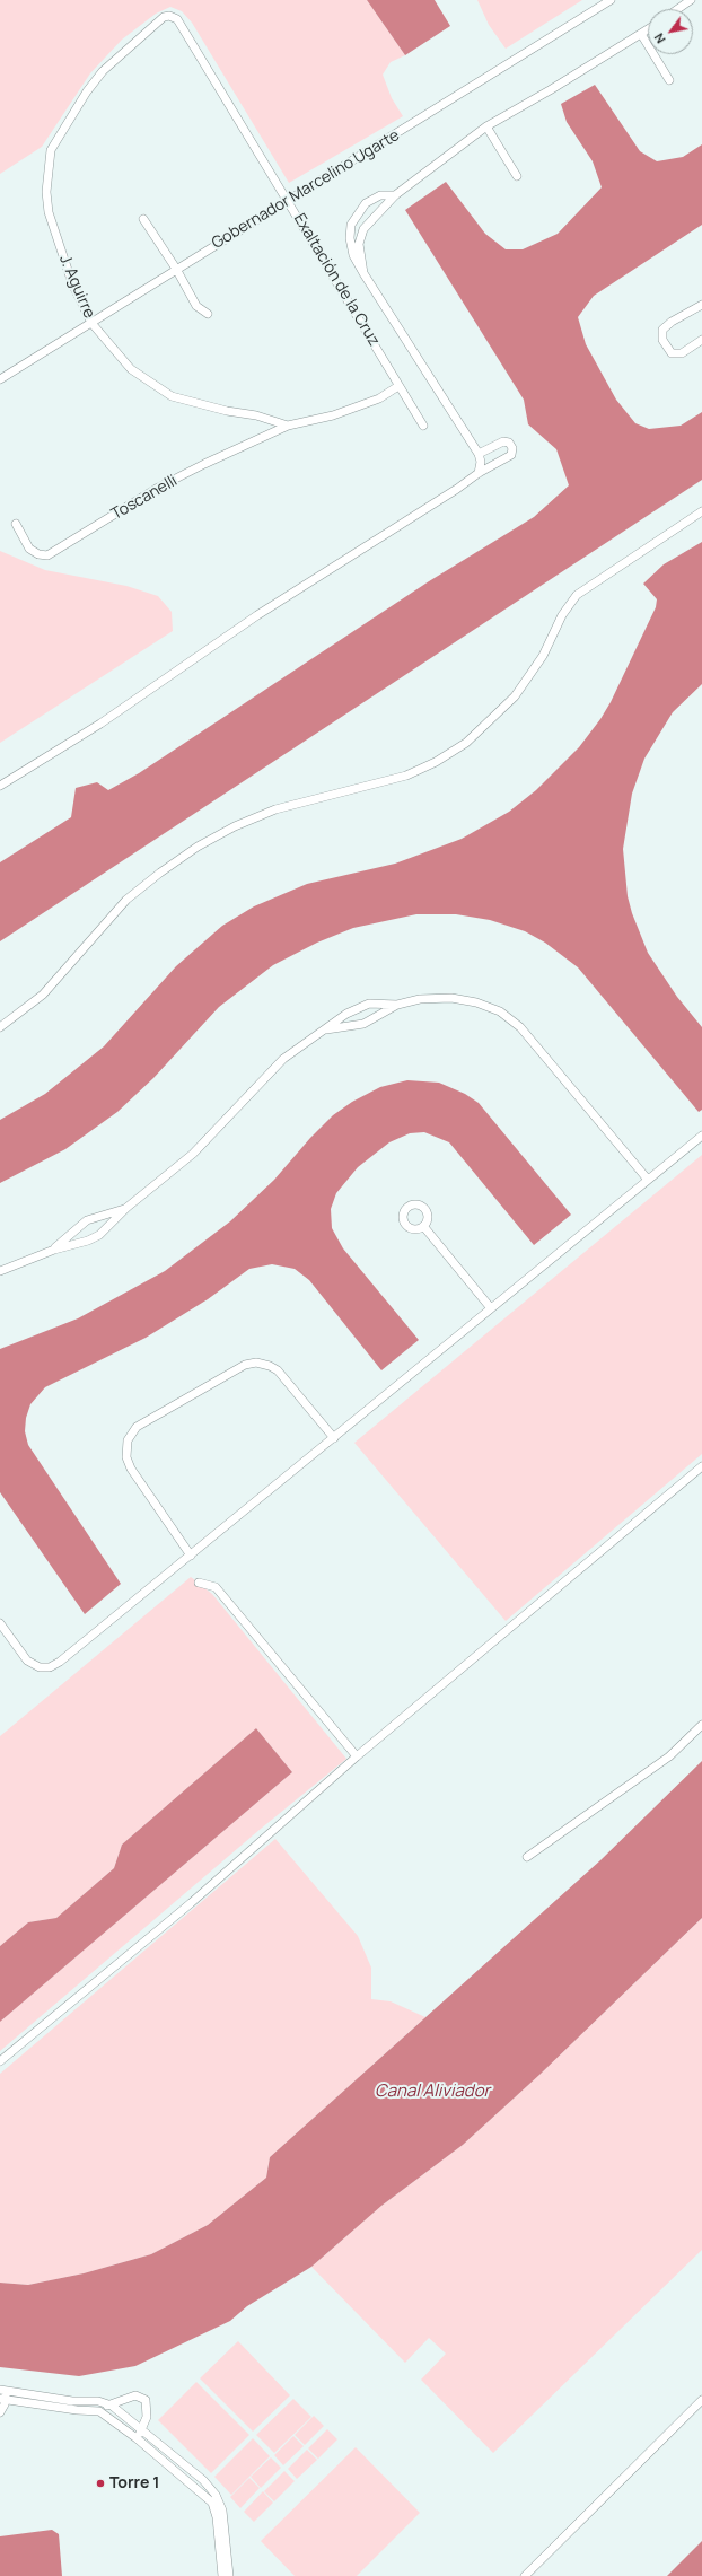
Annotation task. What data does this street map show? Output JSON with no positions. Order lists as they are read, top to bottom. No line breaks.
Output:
{"streets":{"street":["Gobernador Marcelino Ugarte","Exaltación de la Cruz","J. Aguirre","Toscanelli"]},"crossings":[["Gobernador Marcelino Ugarte","Exaltación de la Cruz"],["Gobernador Marcelino Ugarte","J. Aguirre"],["Exaltación de la Cruz","J. Aguirre"],["J. Aguirre","Toscanelli"]],"water":["Canal Aliviador"],"places":["Torre 1"],"north":"bottom left"}
